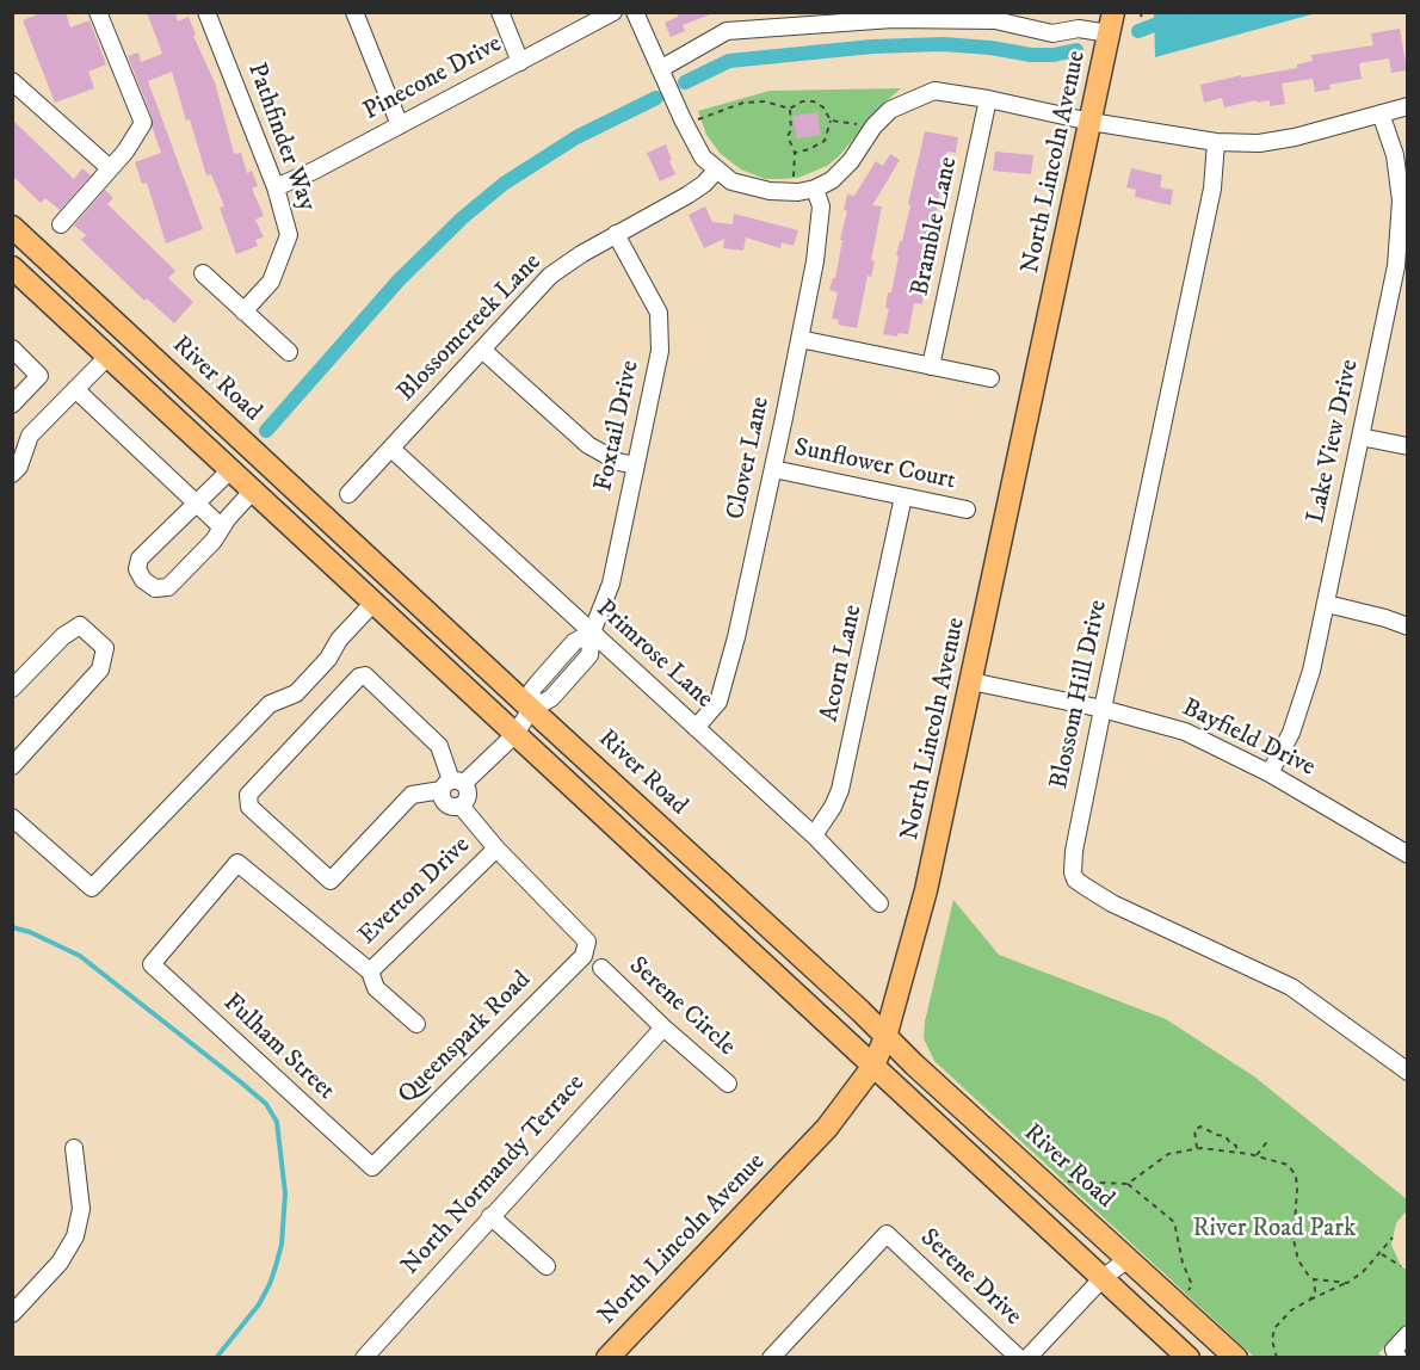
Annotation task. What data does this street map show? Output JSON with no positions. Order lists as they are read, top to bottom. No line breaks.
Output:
{"streets":{"main road":["North Lincoln Avenue","River Road"],"street":["Pinecone Drive","Pathfinder Way","Bramble Lane","Blossomcreek Lane","Foxtail Drive","Lake View Drive","Clover Lane","Sunflower Court","Primrose Lane","Acorn Lane","Blossom Hill Drive","Bayfield Drive","Everton Drive","Serene Circle","Queenspark Road","Fulham Street","North Normandy Terrace","Serene Drive"]},"crossings":[["Pinecone Drive","Pathfinder Way"],["North Lincoln Avenue","River Road"],["North Lincoln Avenue","Bayfield Drive"],["Blossomcreek Lane","Foxtail Drive"],["Blossomcreek Lane","Primrose Lane"],["River Road","Foxtail Drive"],["Foxtail Drive","Primrose Lane"],["Lake View Drive","Bayfield Drive"],["Clover Lane","Sunflower Court"],["Clover Lane","Primrose Lane"],["Sunflower Court","Acorn Lane"],["Primrose Lane","Acorn Lane"],["Blossom Hill Drive","Bayfield Drive"],["Everton Drive","Queenspark Road"],["Everton Drive","Fulham Street"],["Serene Circle","North Normandy Terrace"],["Queenspark Road","Fulham Street"]],"parks":["River Road Park"]}
